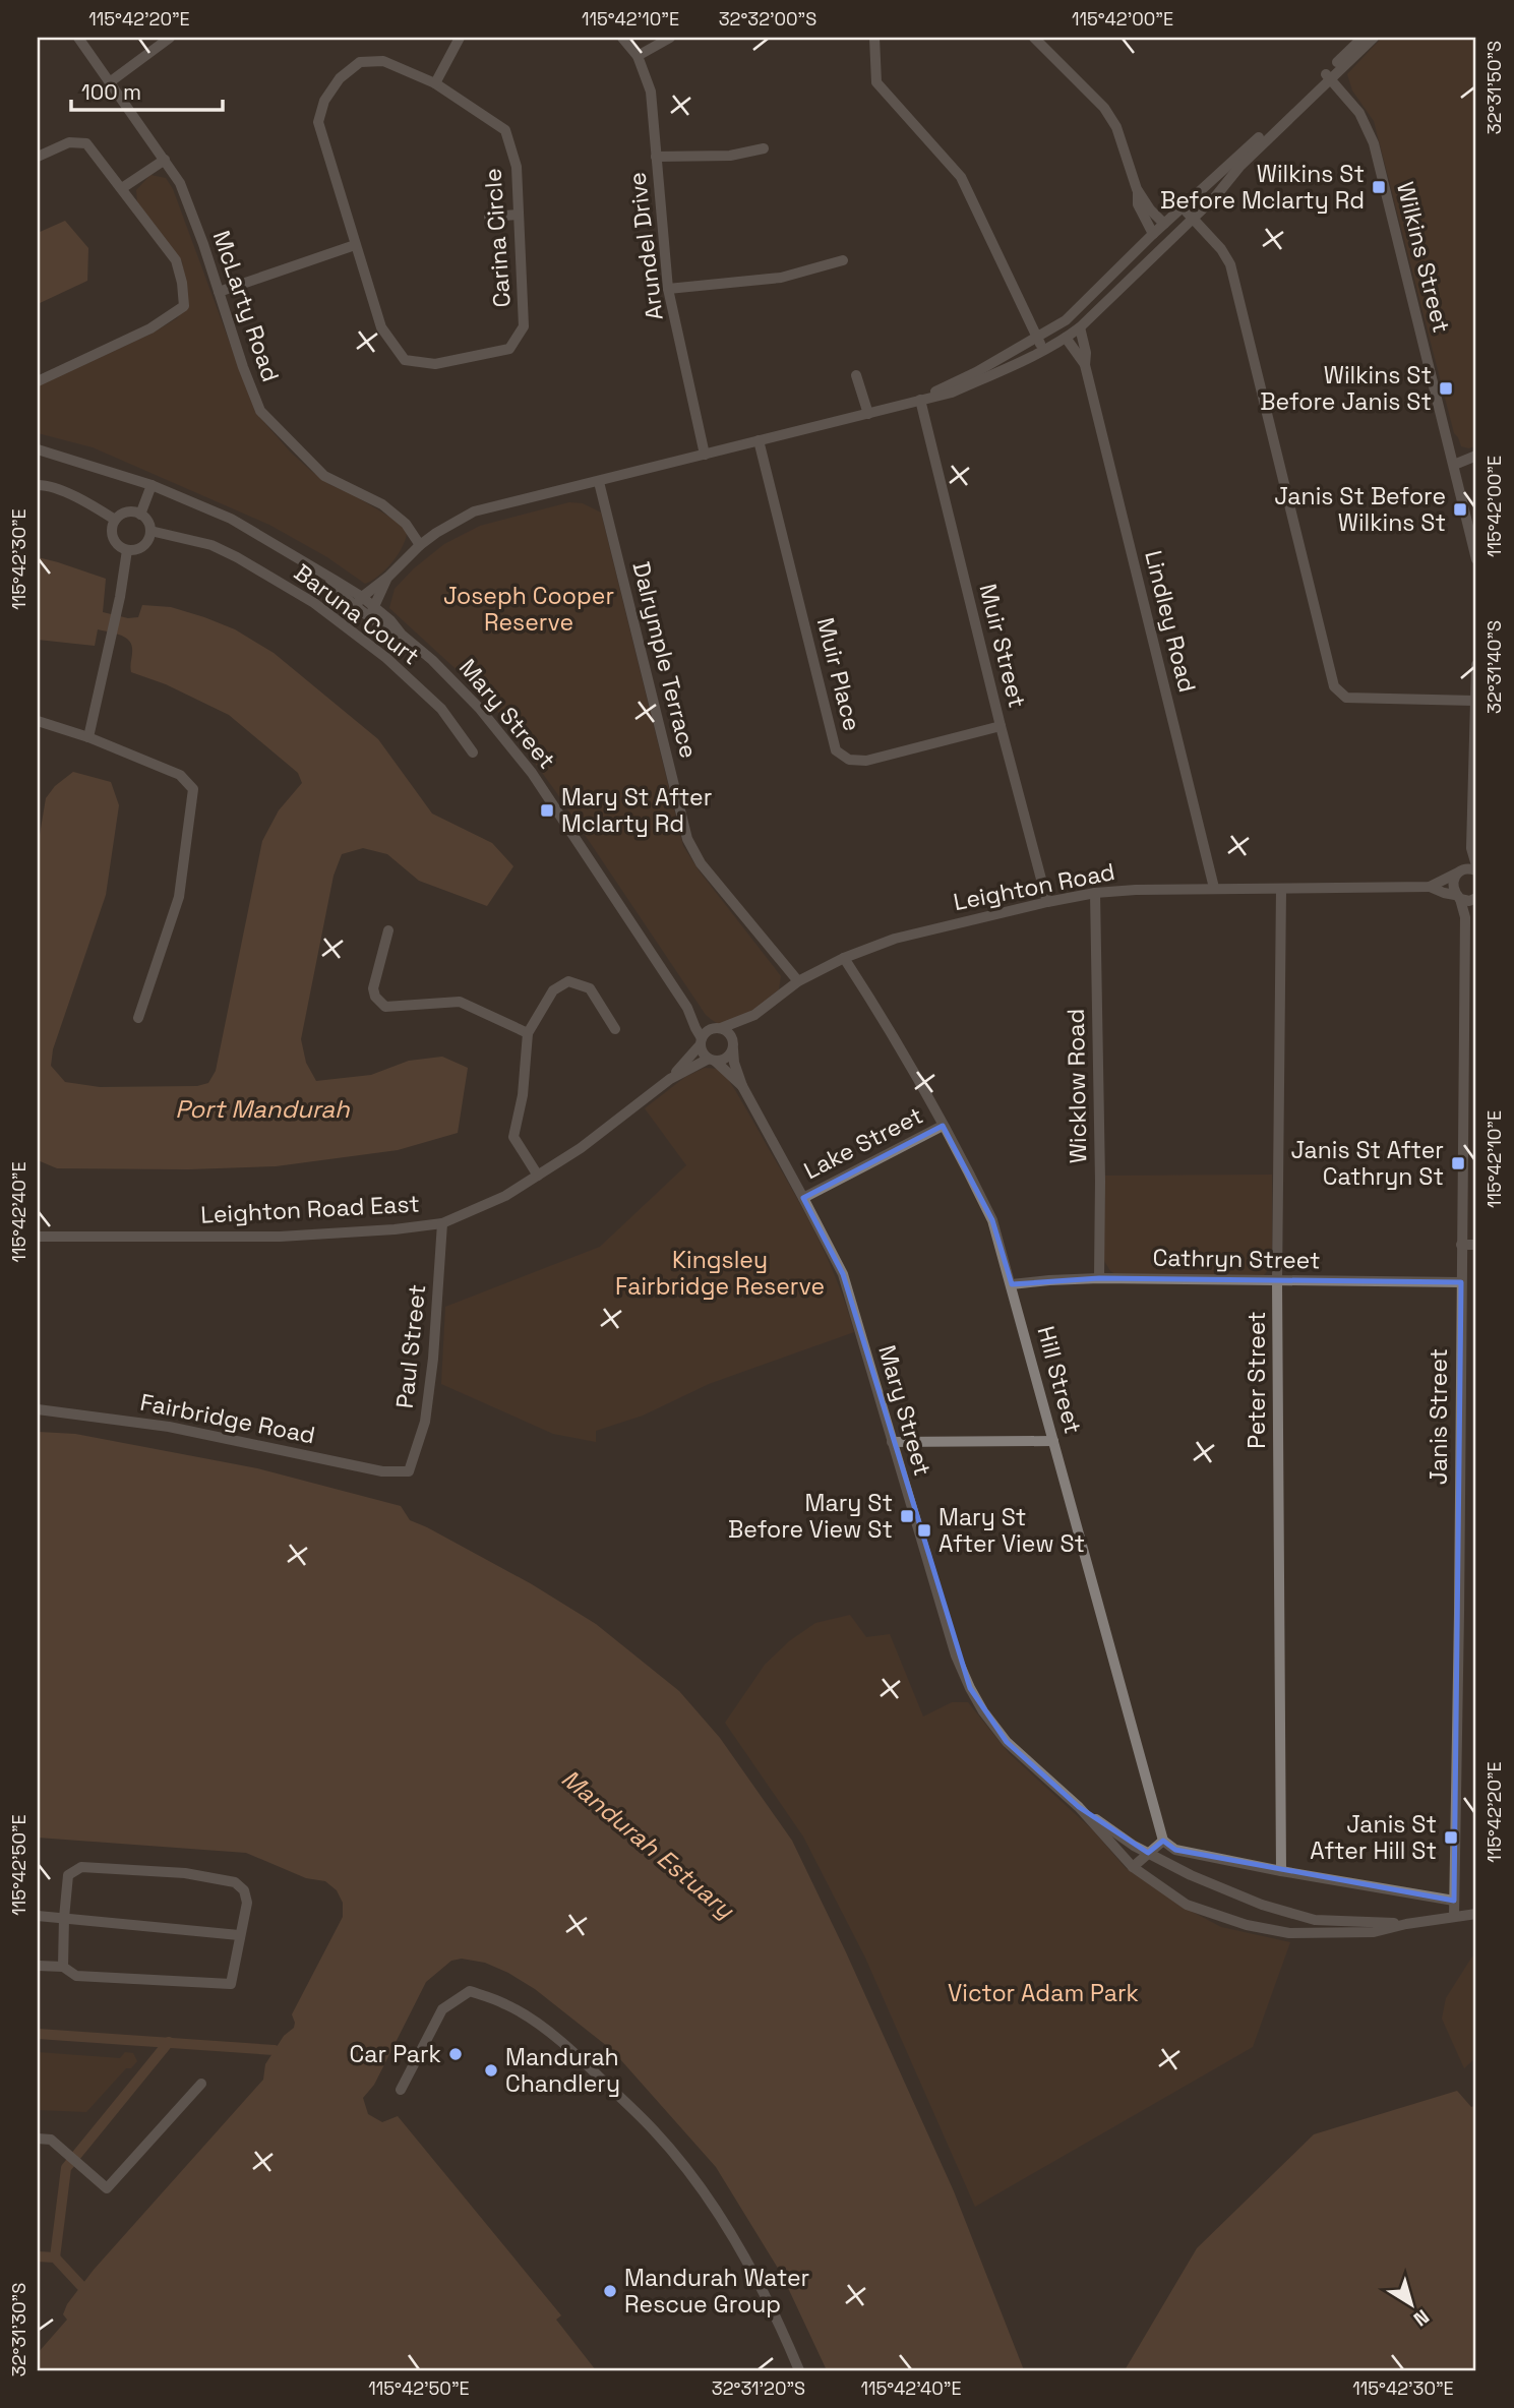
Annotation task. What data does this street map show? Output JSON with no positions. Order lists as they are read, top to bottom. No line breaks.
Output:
{"streets":{"street":["Carina Circle","Arundel Drive","Wilkins Street","McLarty Road","Baruna Court","Lindley Road","Muir Street","Dalrymple Terrace","Muir Place","Mary Street","Leighton Road","Wicklow Road","Lake Street","Leighton Road East","Cathryn Street","Paul Street","Hill Street","Peter Street","Janis Street","Fairbridge Road"]},"crossings":[["Lindley Road","Leighton Road"],["Muir Street","Muir Place"],["Muir Street","Leighton Road"],["Dalrymple Terrace","Leighton Road"],["Mary Street","Leighton Road"],["Mary Street","Lake Street"],["Mary Street","Leighton Road East"],["Leighton Road","Wicklow Road"],["Leighton Road","Leighton Road East"],["Leighton Road","Hill Street"],["Leighton Road","Peter Street"],["Leighton Road","Janis Street"],["Wicklow Road","Cathryn Street"],["Lake Street","Hill Street"],["Leighton Road East","Paul Street"],["Cathryn Street","Hill Street"],["Cathryn Street","Peter Street"],["Cathryn Street","Janis Street"],["Paul Street","Fairbridge Road"]],"water":["Port Mandurah","Mandurah Estuary"],"parks":["Joseph Cooper Reserve","Kingsley Fairbridge Reserve","Victor Adam Park"],"places":{"transit":["Wilkins St Before Mclarty Rd","Wilkins St Before Janis St","Janis St Before Wilkins St","Mary St After Mclarty Rd","Janis St After Cathryn St","Mary St Before View St","Mary St After View St","Janis St After Hill St"],"other":["Car Park","Mandurah Chandlery","Mandurah Water Rescue Group"]},"scale_bar":"100 m","north":"bottom right","coordinates":["115°42'20\"E","115°42'10\"E","32°32'00\"S","115°42'00\"E","32°31'50\"S","115°42'30\"E","32°31'40\"S","115°42'40\"E","115°42'50\"E","32°31'30\"S","32°31'20\"S"]}
